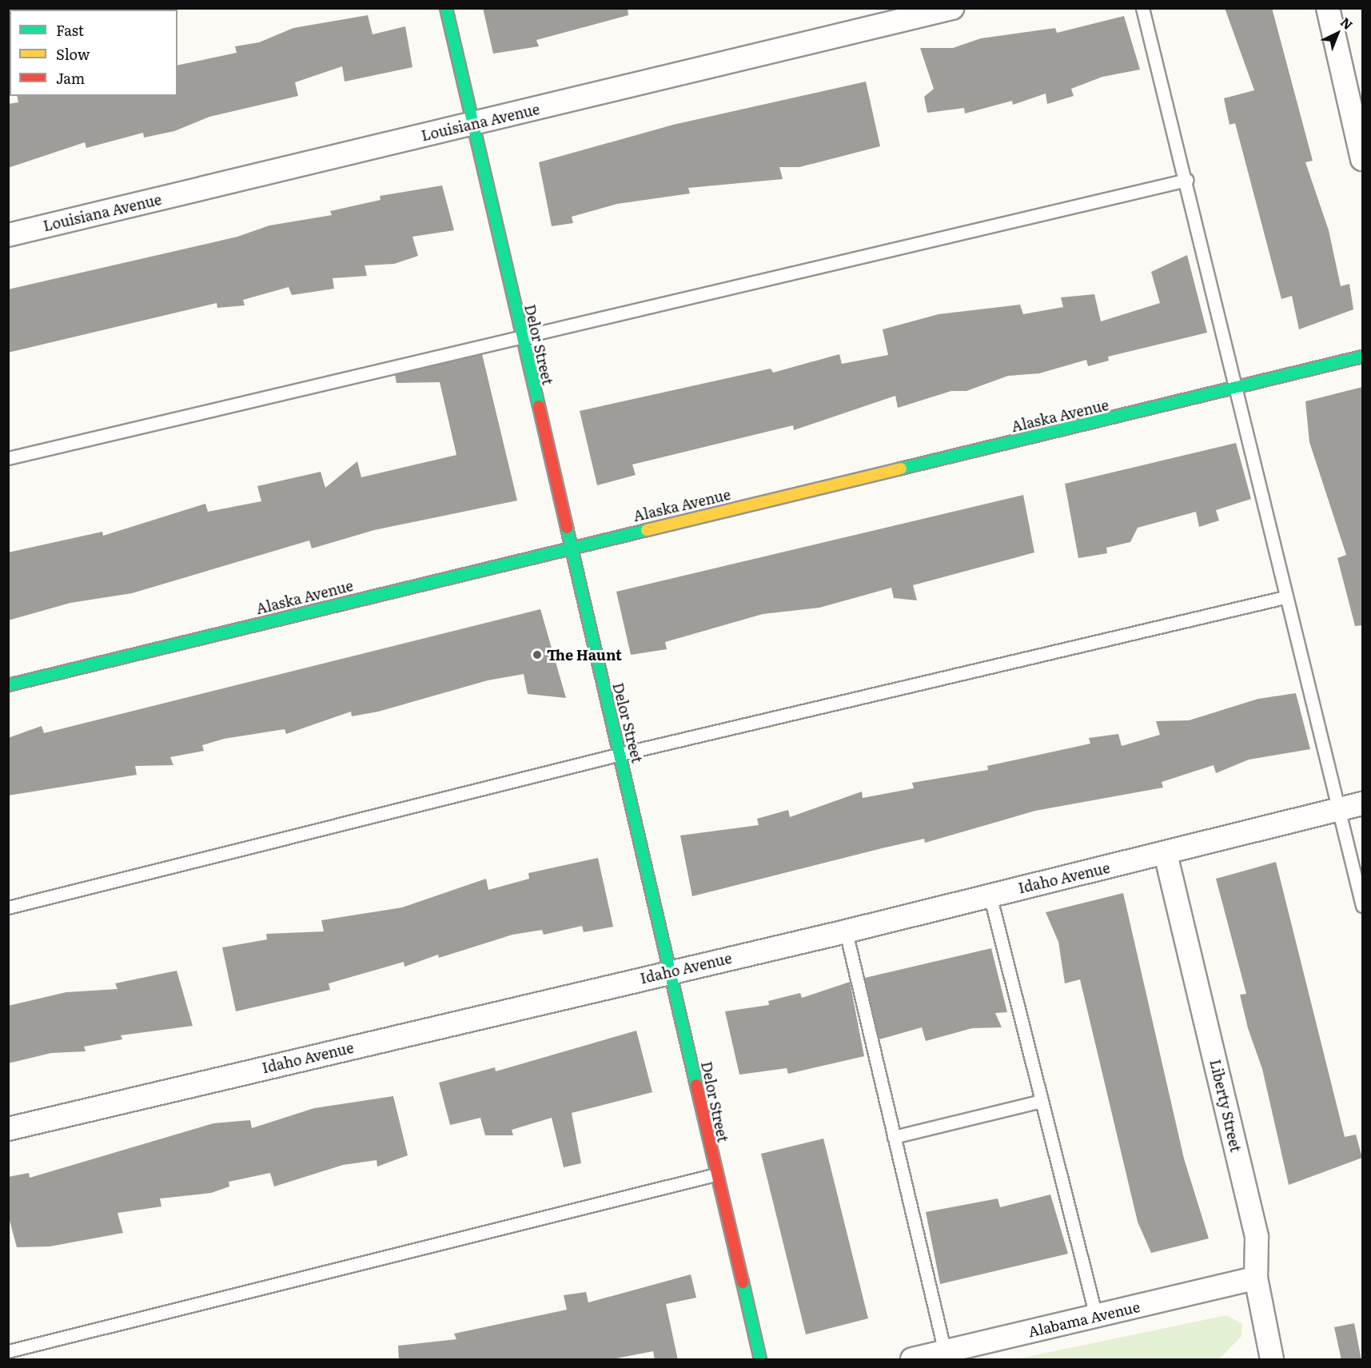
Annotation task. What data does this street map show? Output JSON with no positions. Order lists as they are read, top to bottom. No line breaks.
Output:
{"streets":{"street":["Louisiana Avenue","Delor Street","Alaska Avenue","Idaho Avenue","Liberty Street","Alabama Avenue"]},"crossings":[["Louisiana Avenue","Delor Street"],["Delor Street","Alaska Avenue"],["Delor Street","Idaho Avenue"],["Idaho Avenue","Liberty Street"],["Liberty Street","Alabama Avenue"]],"places":["The Haunt"],"legend":["Fast","Slow","Jam"],"north":"top right"}
